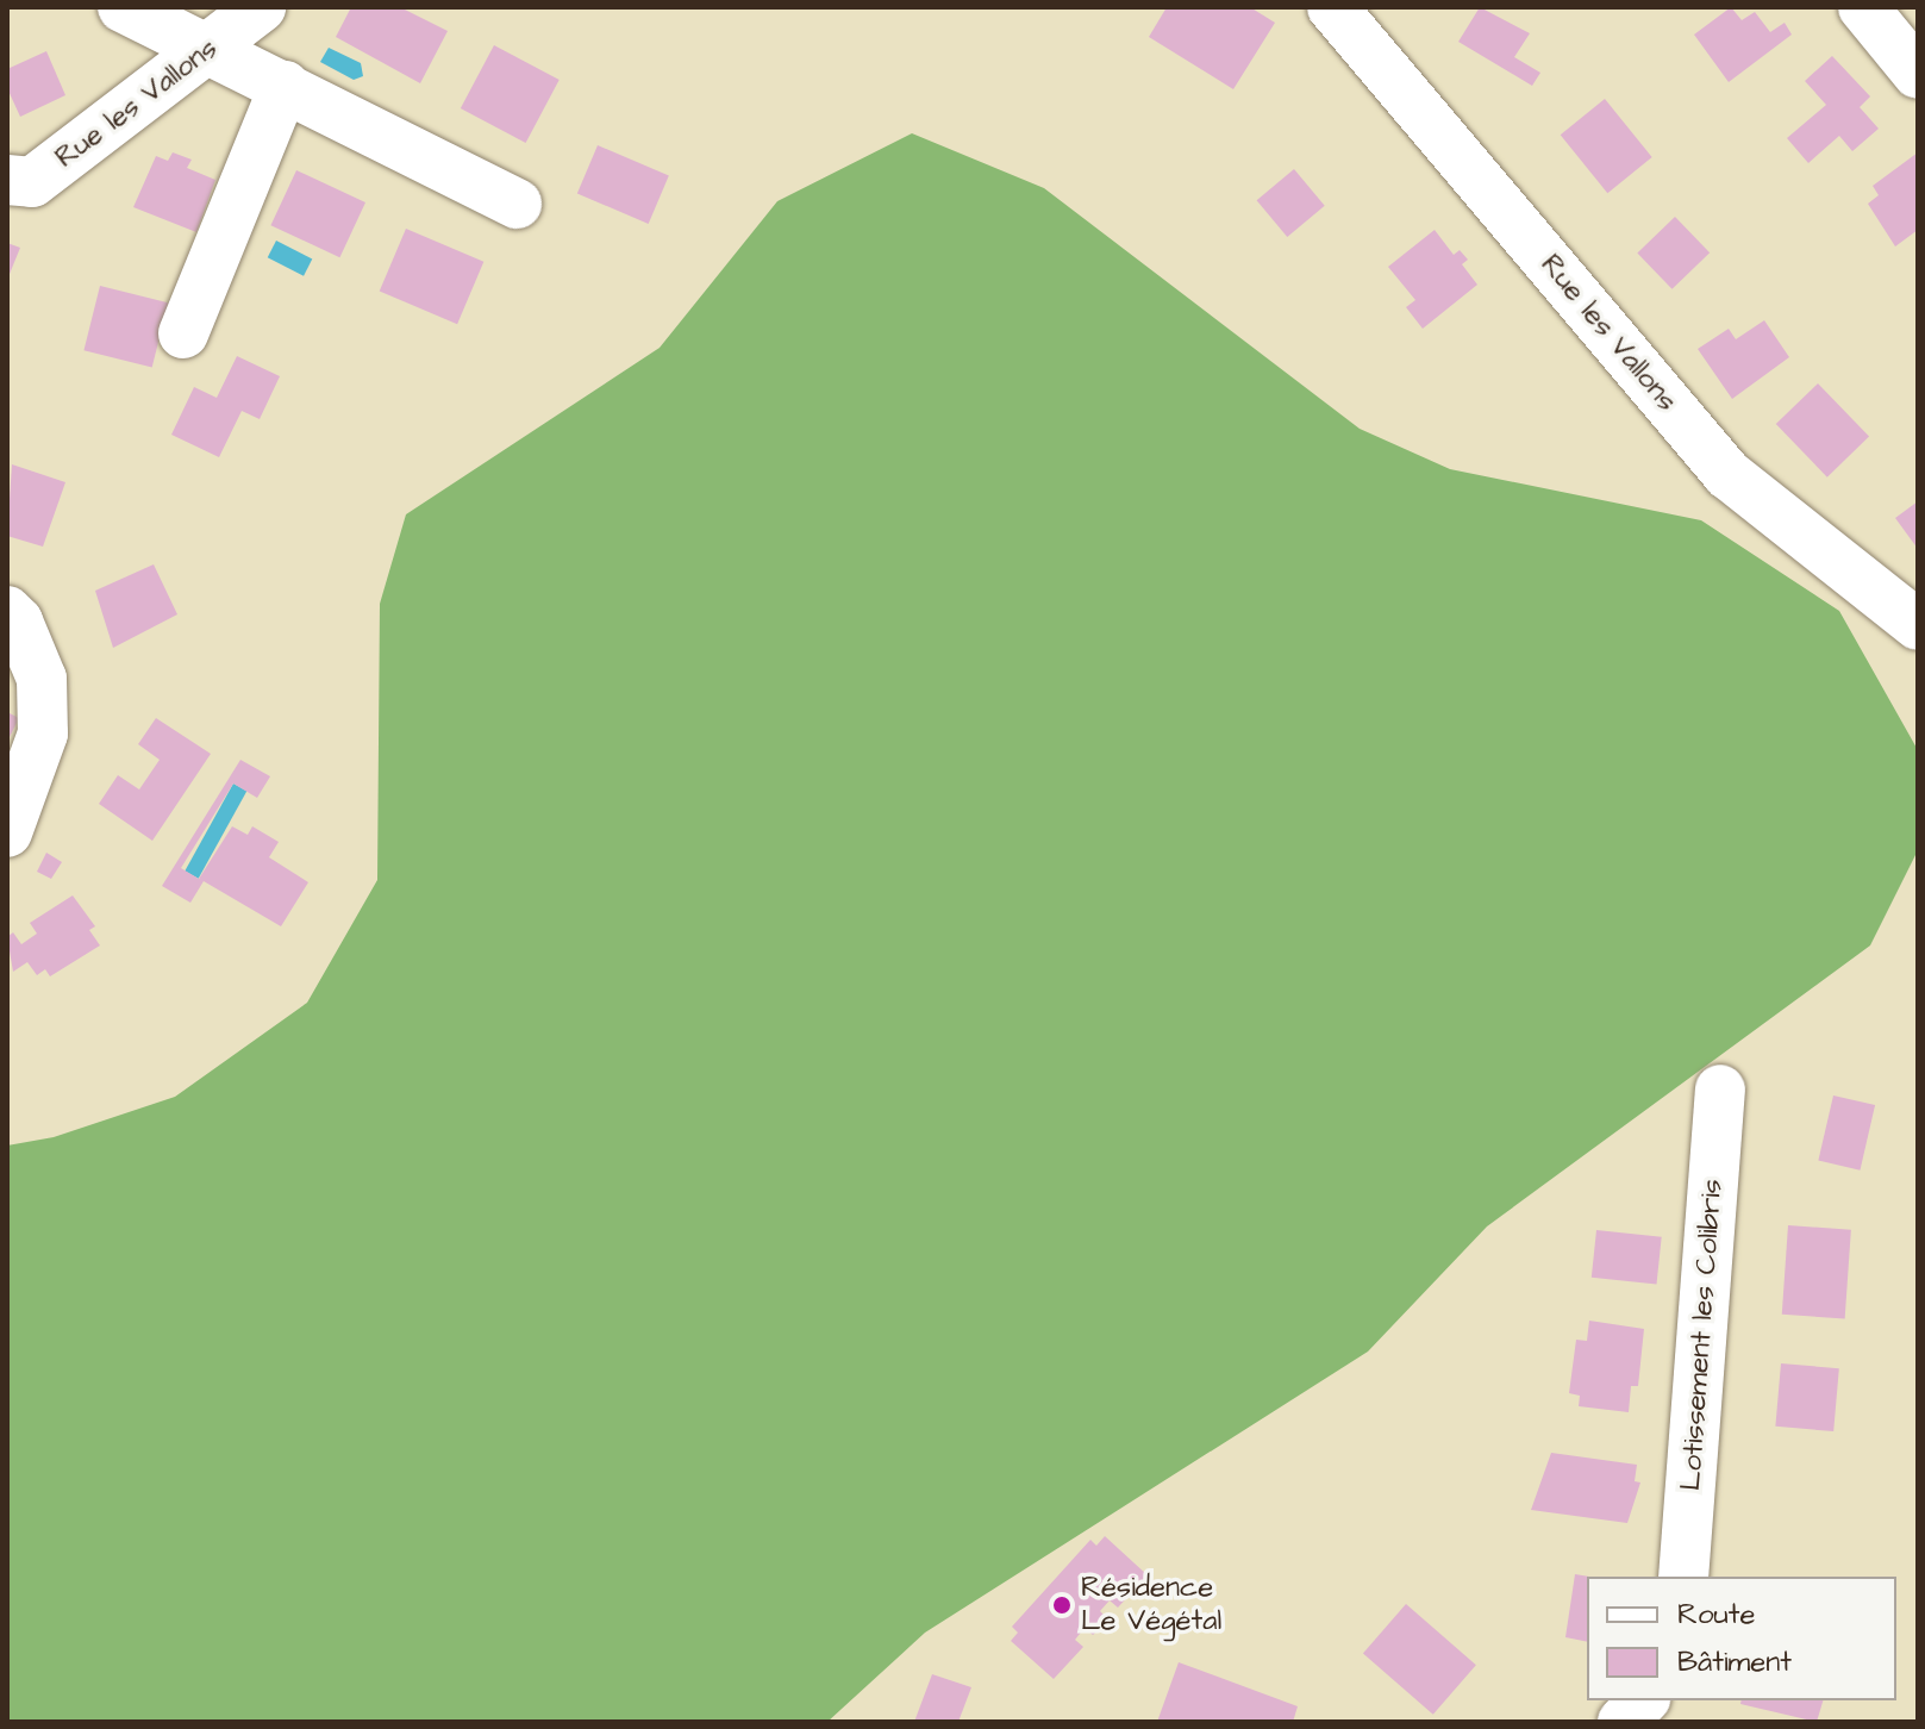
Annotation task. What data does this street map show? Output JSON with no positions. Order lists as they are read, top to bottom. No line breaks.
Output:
{"streets":{"street":["Rue les Vallons","Lotissement les Colibris"]},"places":["Résidence Le Végétal"],"legend":["Route","Bâtiment"]}
